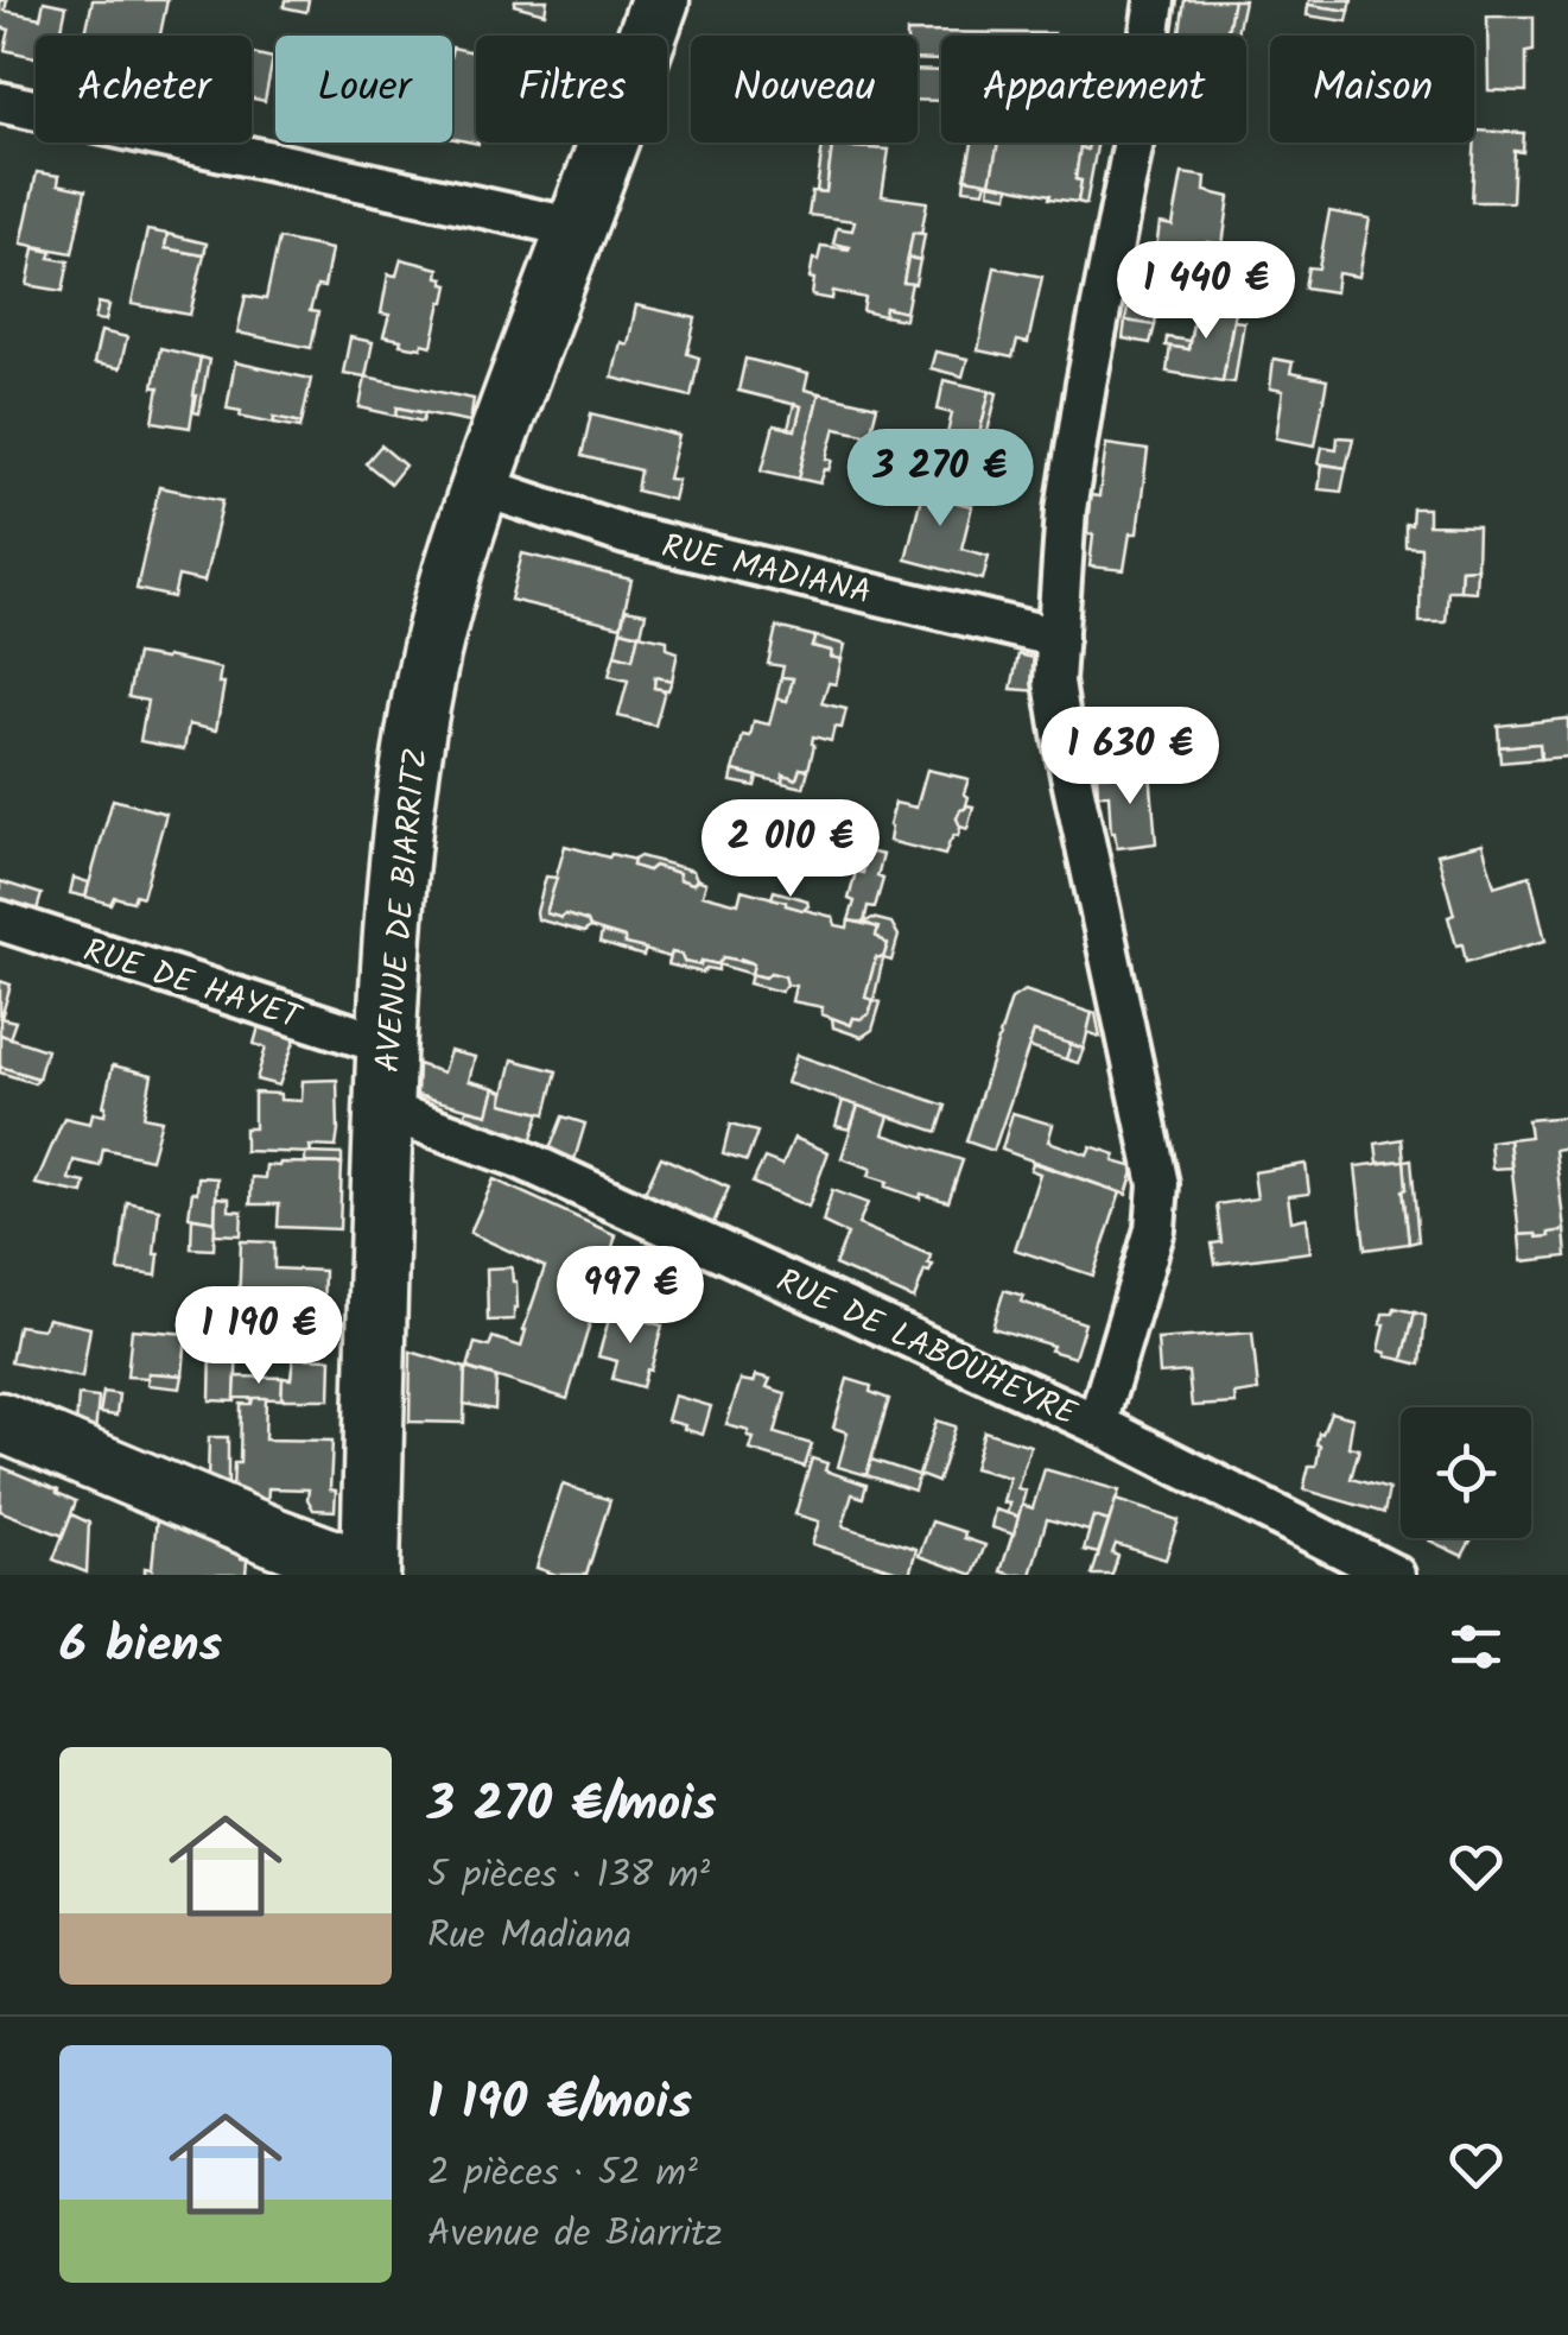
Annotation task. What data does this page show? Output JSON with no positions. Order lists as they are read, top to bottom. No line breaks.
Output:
{"streets":{"main road":["AVENUE DE BIARRITZ"],"street":["RUE MADIANA","RUE DE HAYET","RUE DE LABOUHEYRE"]},"crossings":[["RUE MADIANA","AVENUE DE BIARRITZ"],["AVENUE DE BIARRITZ","RUE DE HAYET"],["AVENUE DE BIARRITZ","RUE DE LABOUHEYRE"]],"page":{"chip":["Acheter","Louer","Filtres","Nouveau","Appartement","Maison"],"price":["1 440 €","3 270 €","1 630 €","2 010 €","997 €","1 190 €"],"heading":"6 biens","list":[{"name":"3 270 €/mois","note":"5 pièces · 138 m² · Rue Madiana"},{"name":"1 190 €/mois","note":"2 pièces · 52 m² · Avenue de Biarritz"}]}}
